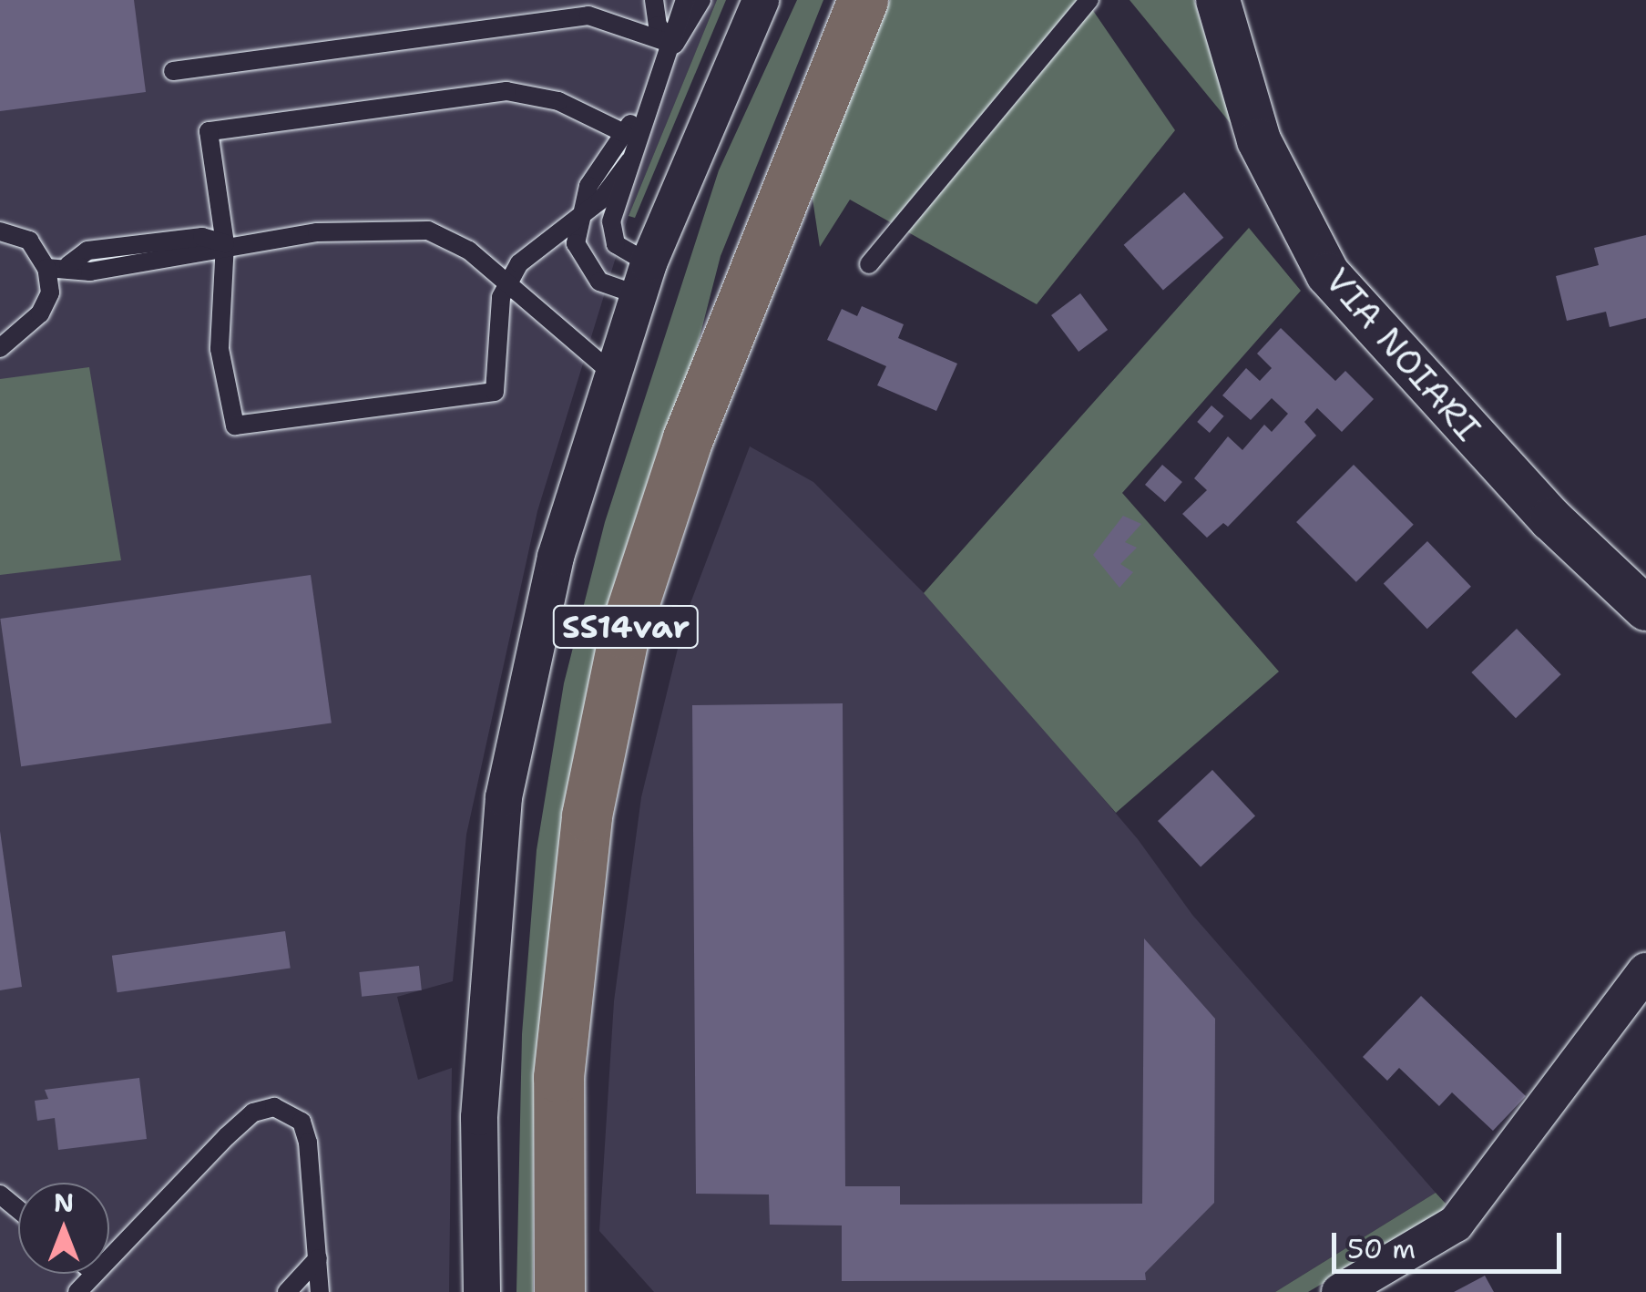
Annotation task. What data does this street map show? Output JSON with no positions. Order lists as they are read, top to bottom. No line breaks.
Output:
{"streets":{"highway":["SS14var"],"street":["VIA NOIARI"]},"scale_bar":"50 m","north":"top"}
